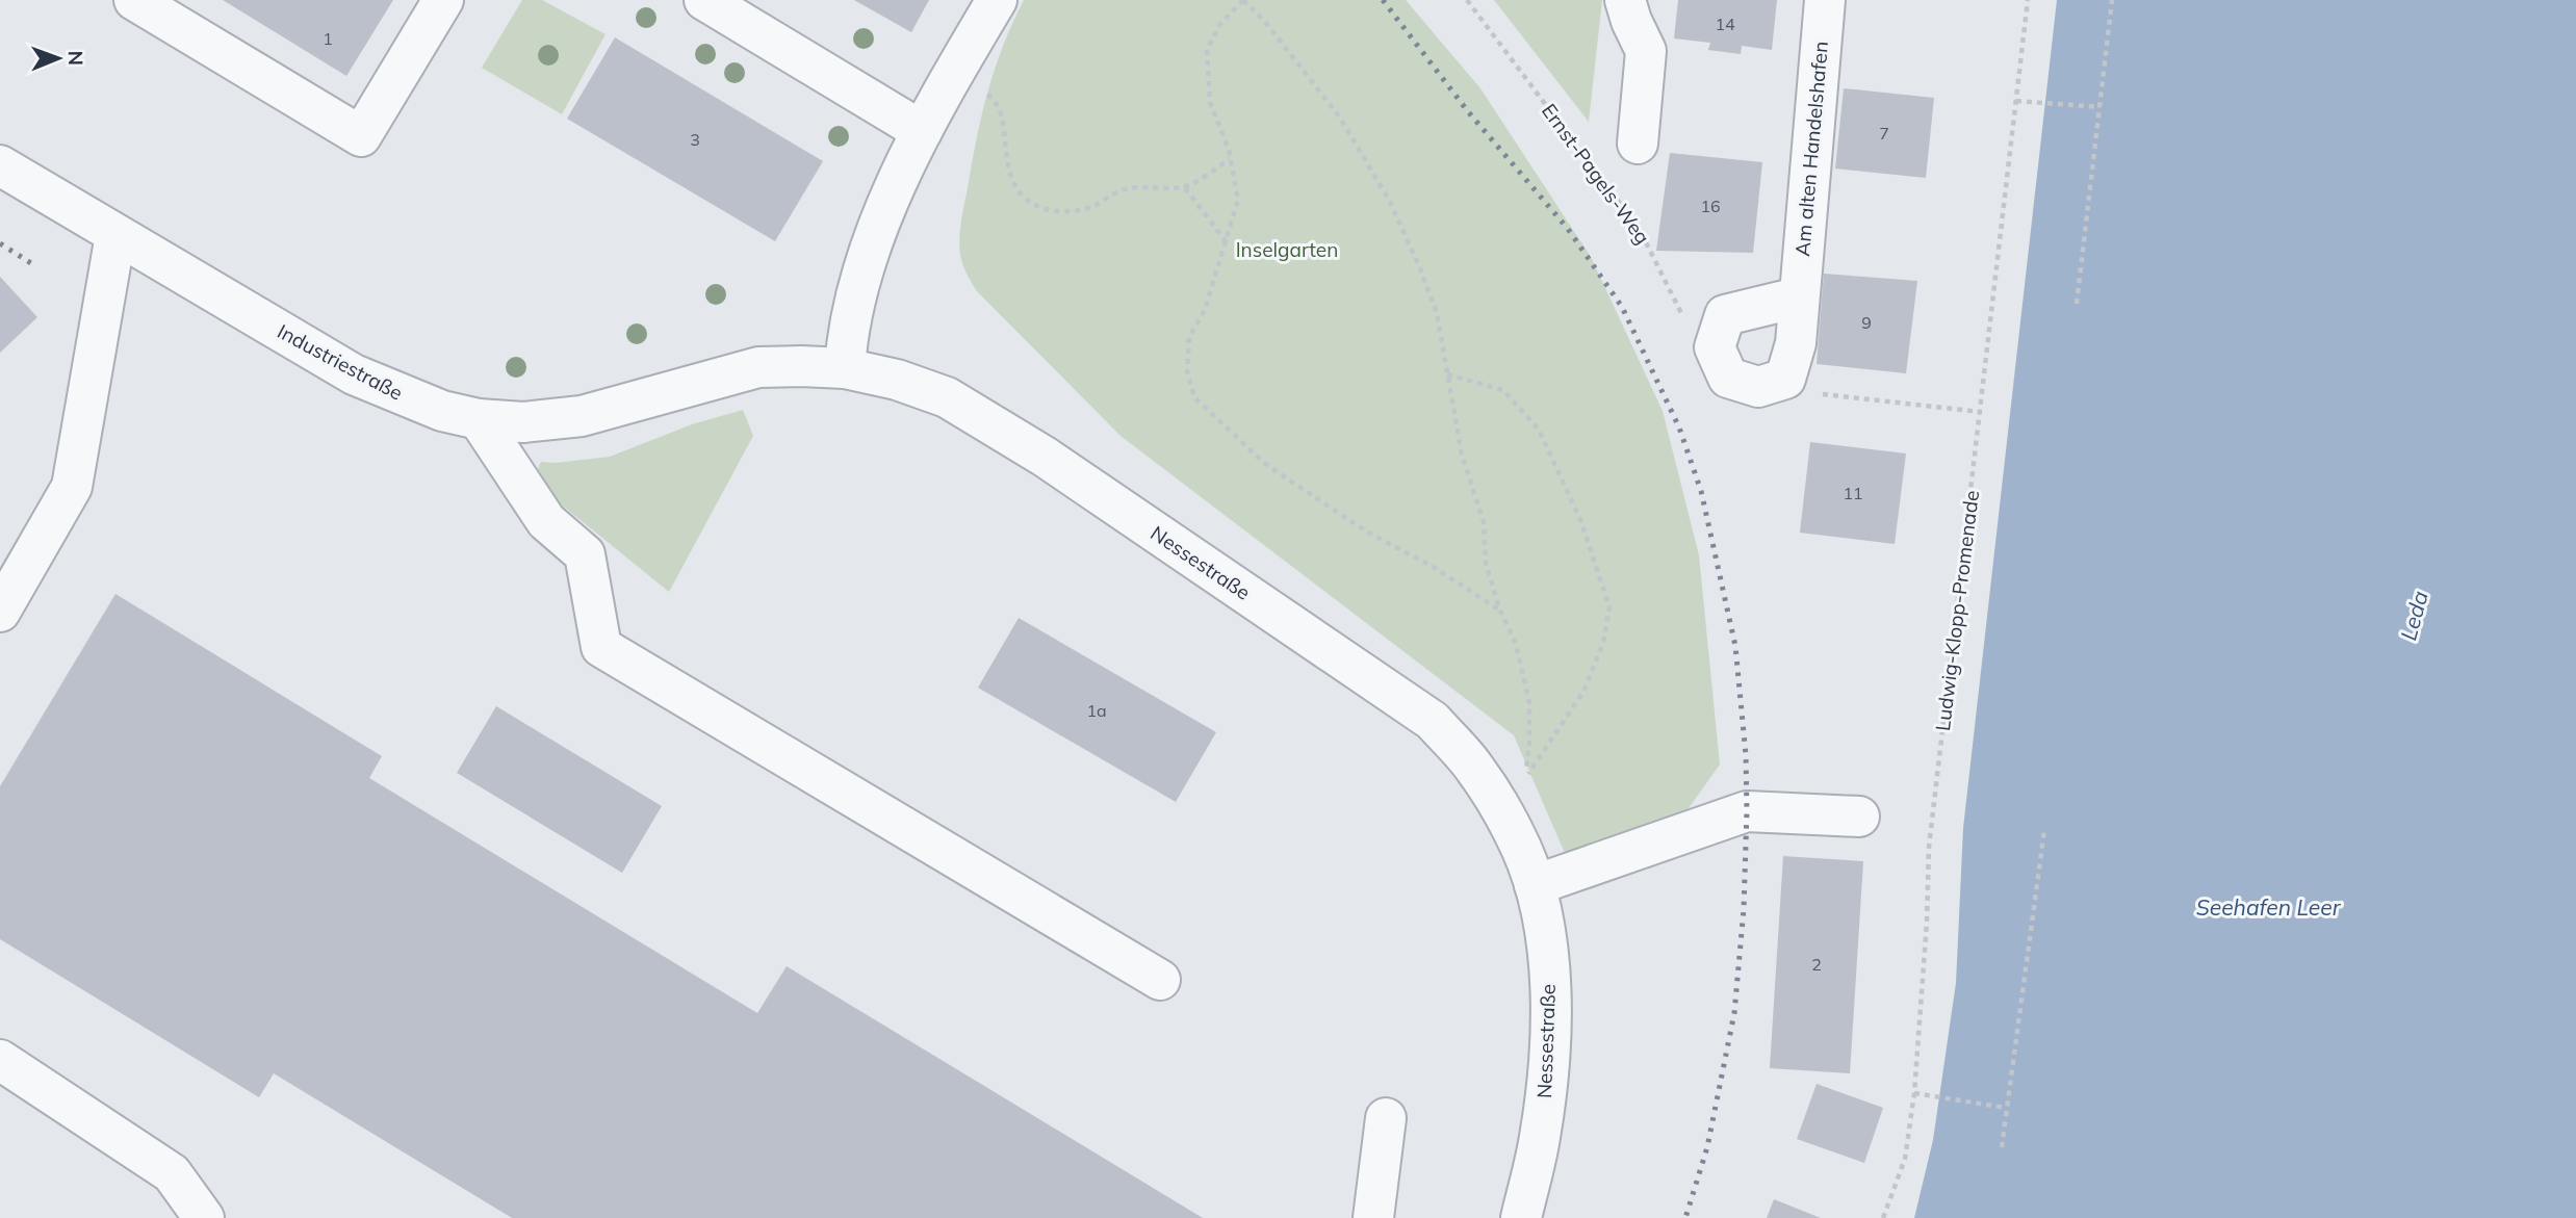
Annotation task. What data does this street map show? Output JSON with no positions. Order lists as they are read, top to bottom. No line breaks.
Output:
{"streets":{"street":["Am alten Handelshafen","Industriestraße","Nessestraße"],"path":["Ernst-Pagels-Weg","Ludwig-Klopp-Promenade"]},"crossings":[["Industriestraße","Nessestraße"]],"water":["Leda","Seehafen Leer"],"parks":["Inselgarten"],"house_numbers":["14","1","7","3","16","9","11","1a","2"],"north":"right"}
